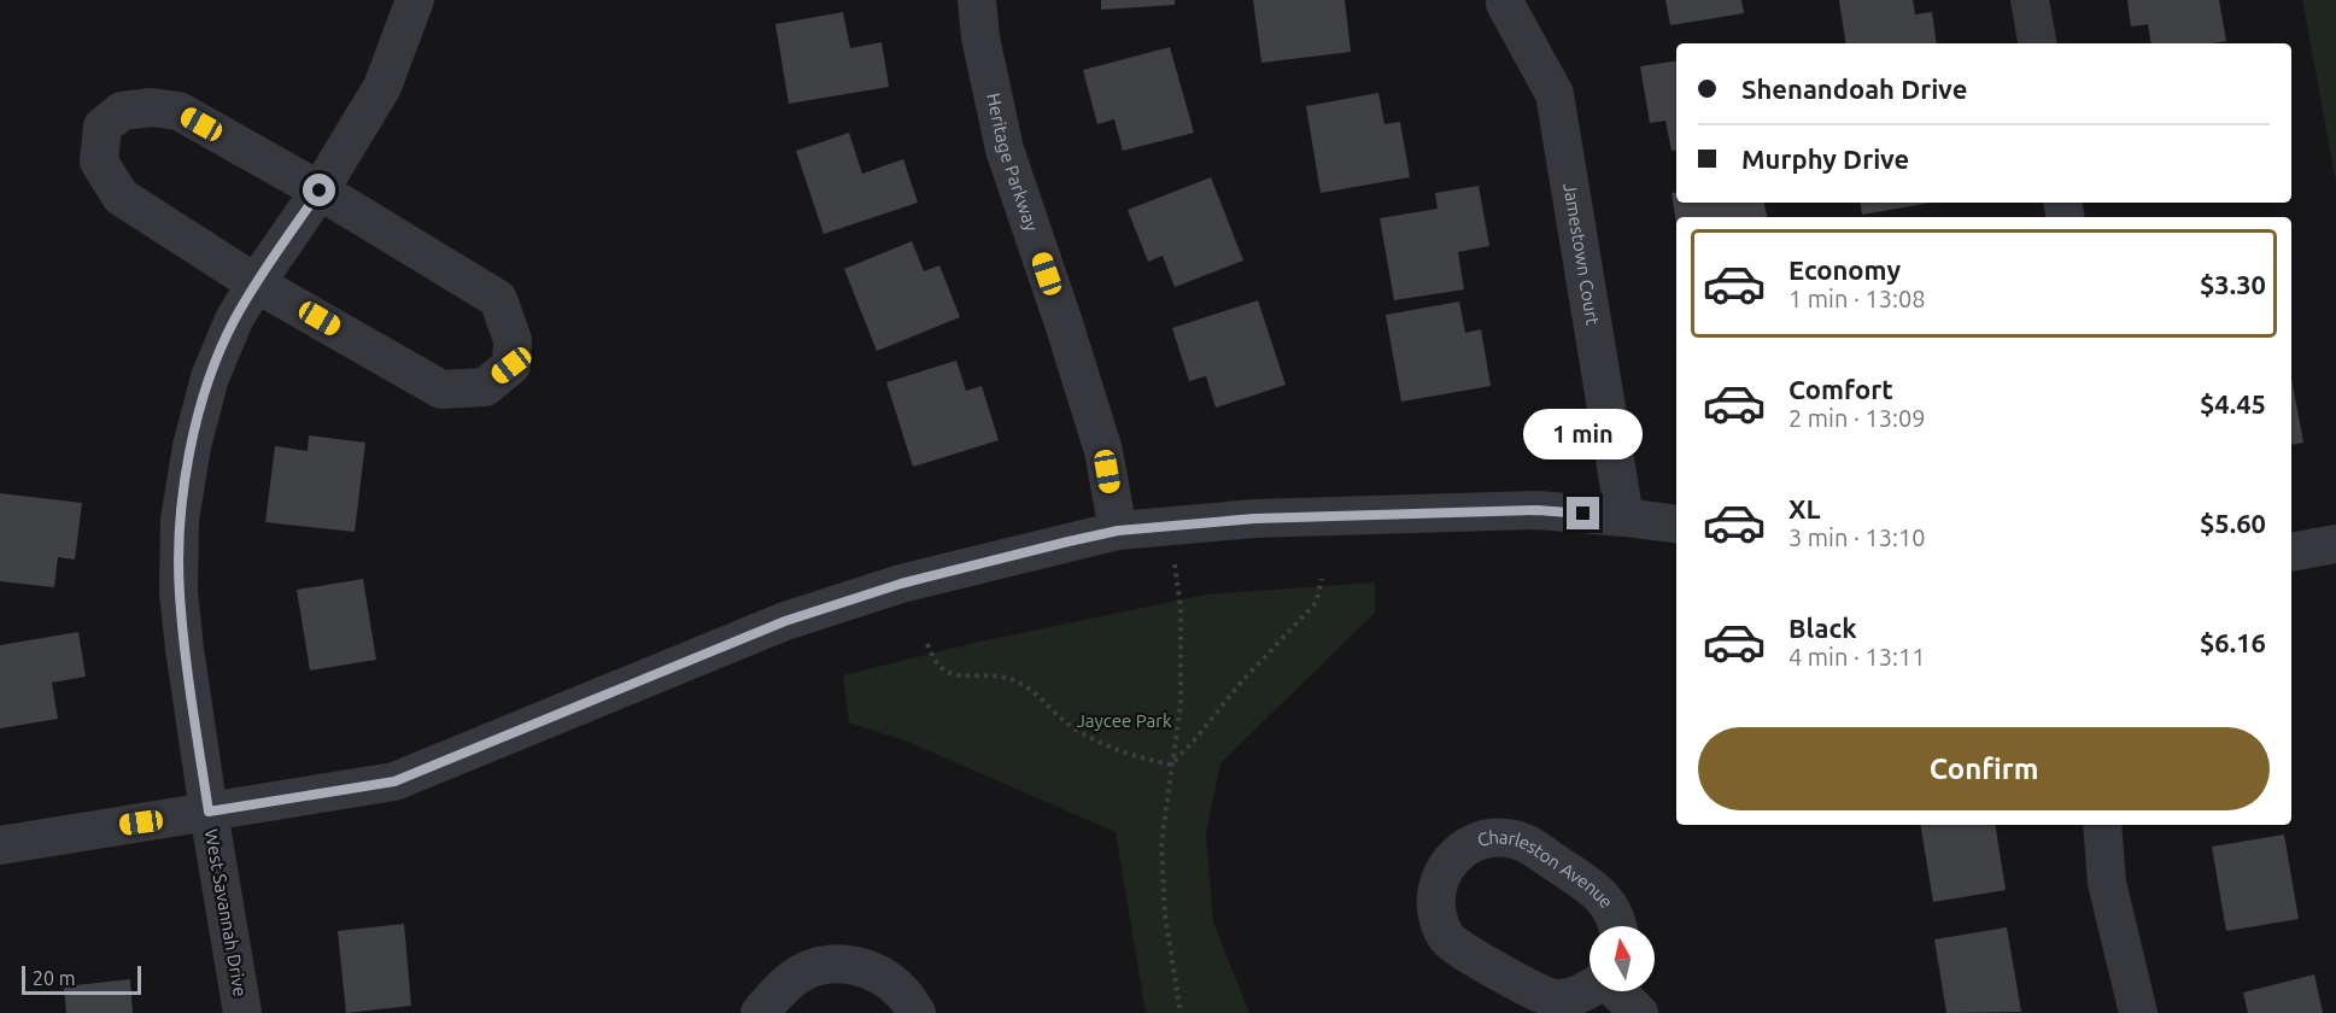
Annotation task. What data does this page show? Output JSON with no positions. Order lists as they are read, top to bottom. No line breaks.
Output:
{"streets":{"street":["Heritage Parkway","Jamestown Court","Charleston Avenue","West Savannah Drive"]},"parks":["Jaycee Park"],"scale_bar":"20 m","north":"top","page":{"banner":["Shenandoah Drive","Murphy Drive"],"list":[{"name":"Economy","note":"1 min · 13:08","value":"$3.30"},{"name":"Comfort","note":"2 min · 13:09","value":"$4.45"},{"name":"XL","note":"3 min · 13:10","value":"$5.60"},{"name":"Black","note":"4 min · 13:11","value":"$6.16"}],"bubble":"1 min","buttons":"Confirm","scale":"20 m"}}
